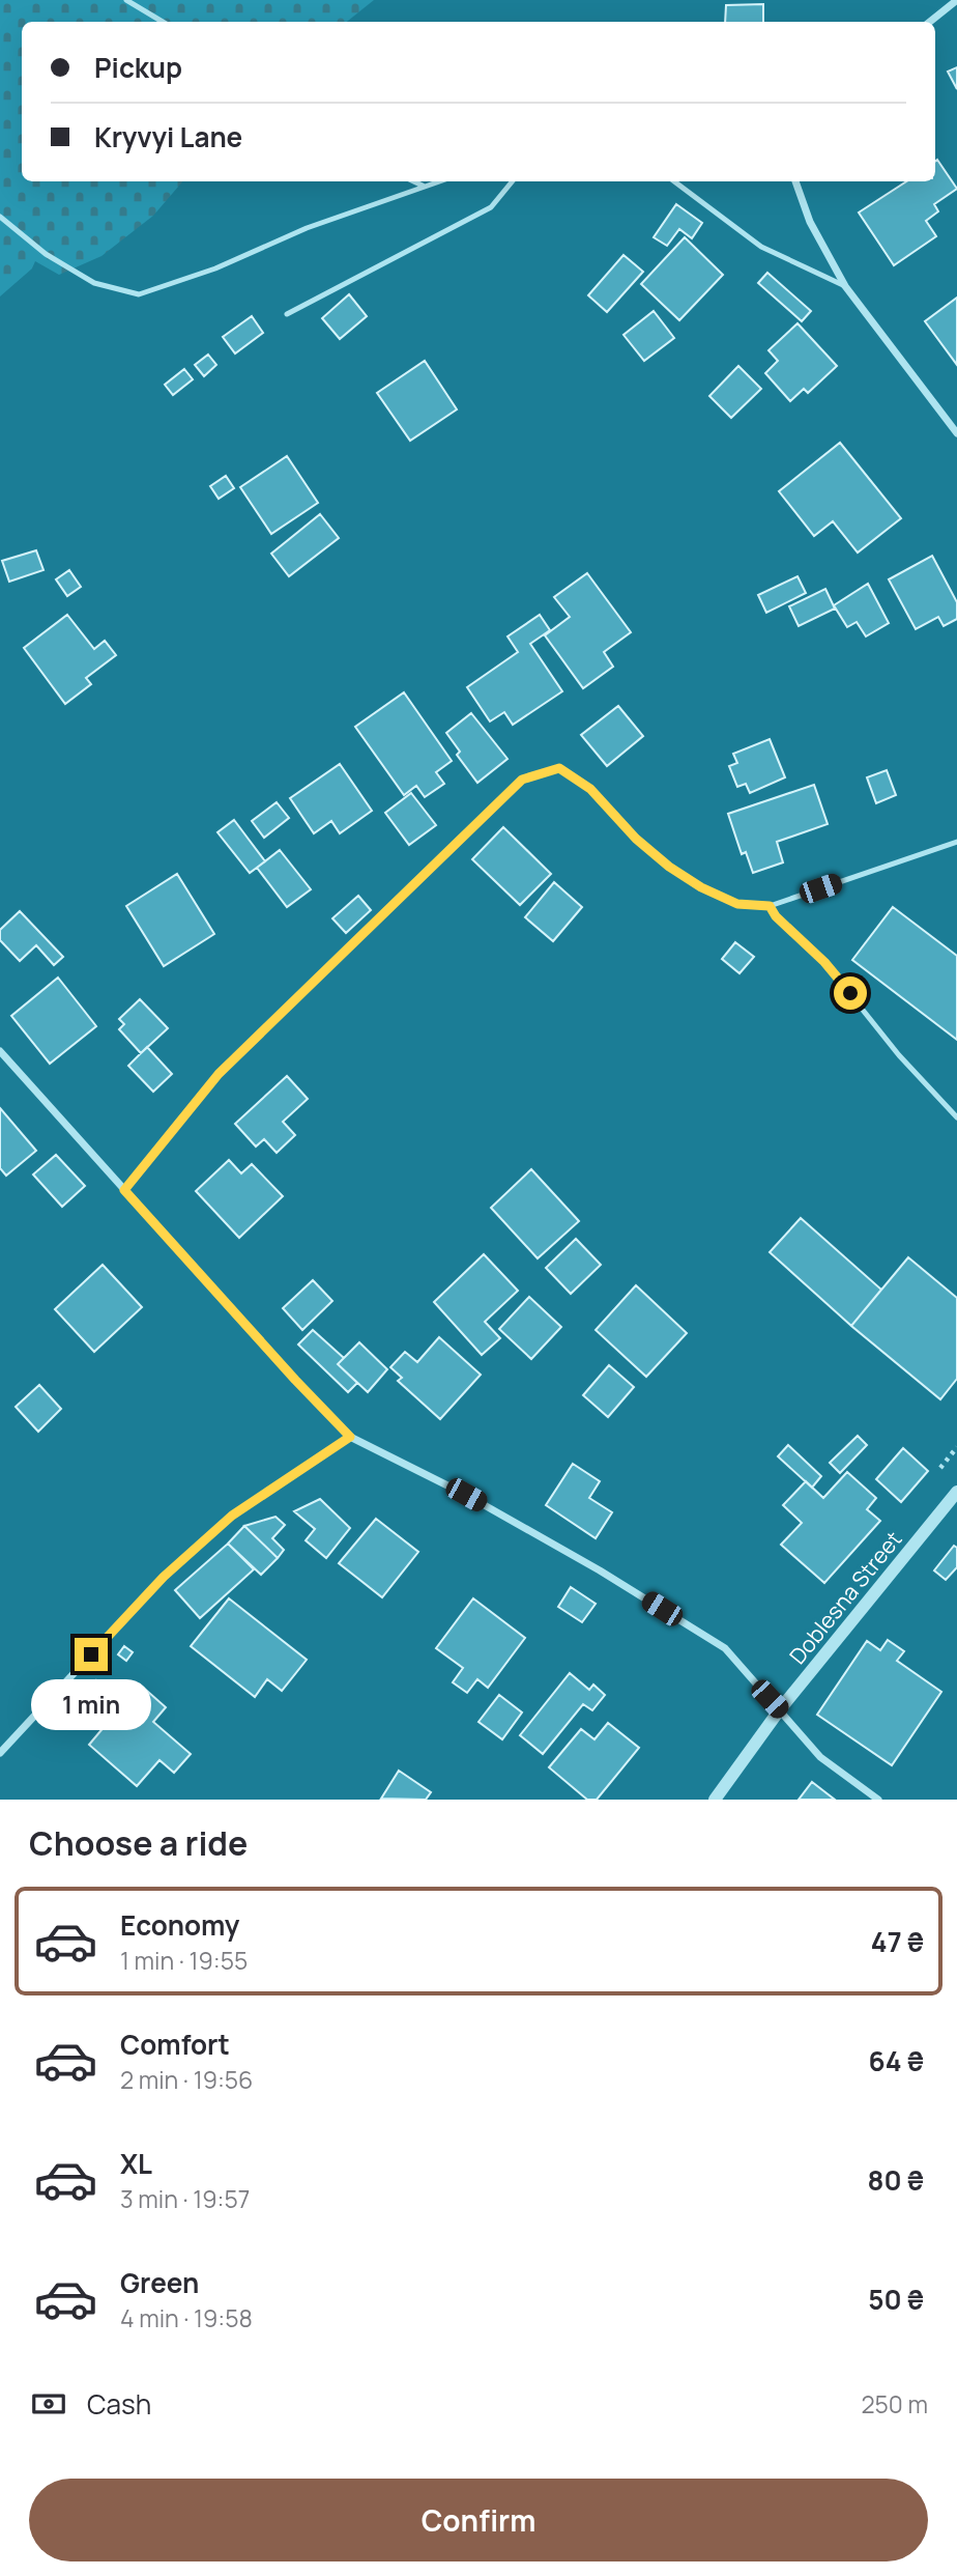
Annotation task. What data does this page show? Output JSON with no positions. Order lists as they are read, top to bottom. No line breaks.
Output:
{"streets":{"street":["Doblesna Street"]},"page":{"banner":["Pickup","Kryvyi Lane"],"bubble":"1 min","heading":"Choose a ride","list":[{"name":"Economy","note":"1 min · 19:55","value":"47 ₴"},{"name":"Comfort","note":"2 min · 19:56","value":"64 ₴"},{"name":"XL","note":"3 min · 19:57","value":"80 ₴"},{"name":"Green","note":"4 min · 19:58","value":"50 ₴"}],"pay":["Cash","250 m"],"buttons":"Confirm"}}
